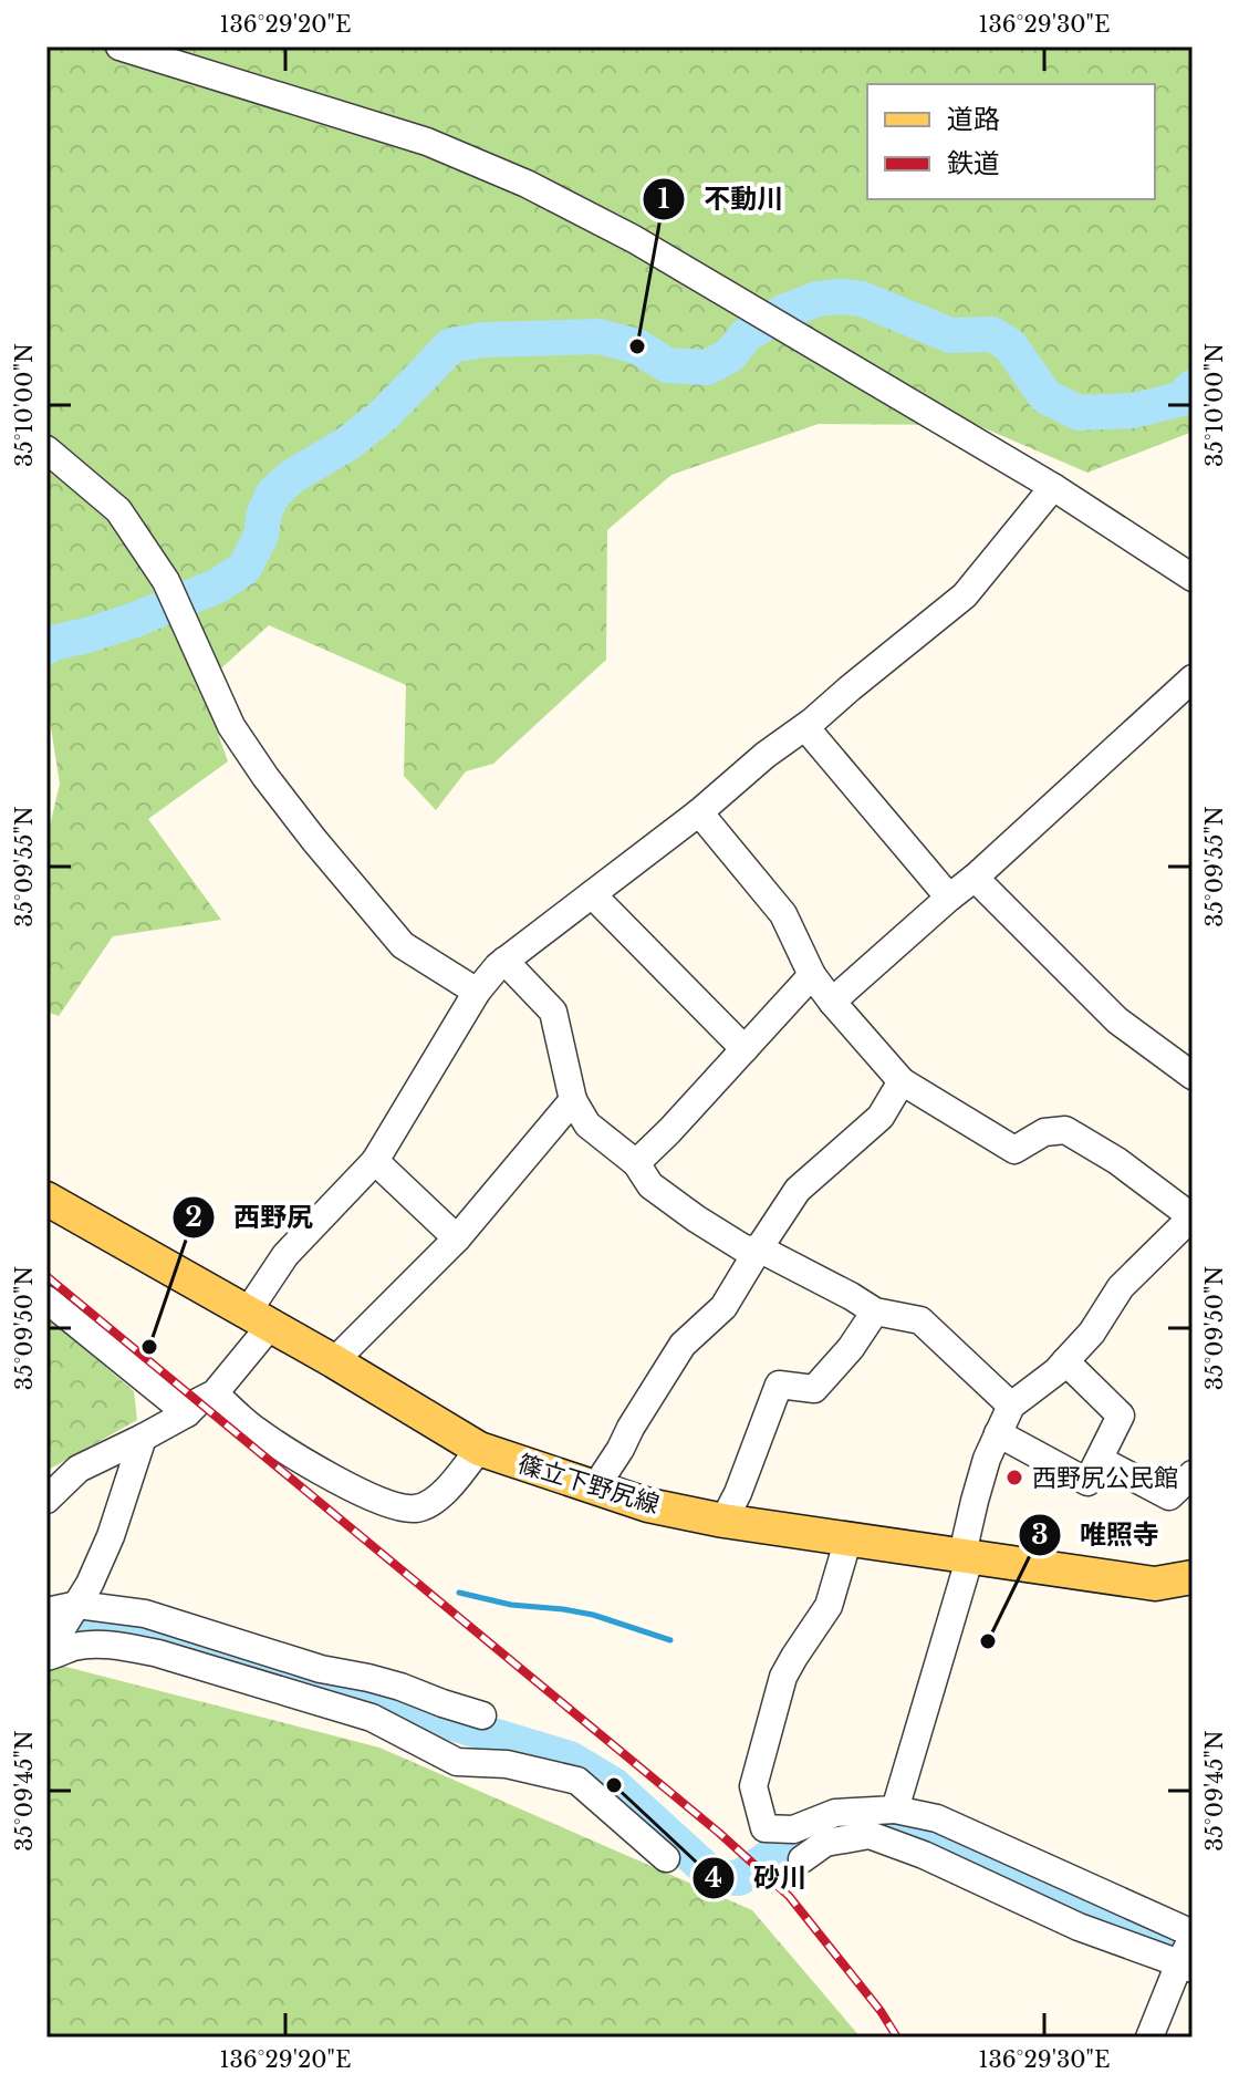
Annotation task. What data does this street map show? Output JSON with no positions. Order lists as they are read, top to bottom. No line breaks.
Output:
{"streets":{"main road":["篠立下野尻線"]},"places":["不動川","西野尻","西野尻公民館","唯照寺","砂川"],"legend":["道路","鉄道"],"coordinates":["136°29'20\"E","136°29'30\"E","35°10'00\"N","35°09'55\"N","35°09'50\"N","35°09'45\"N"]}
